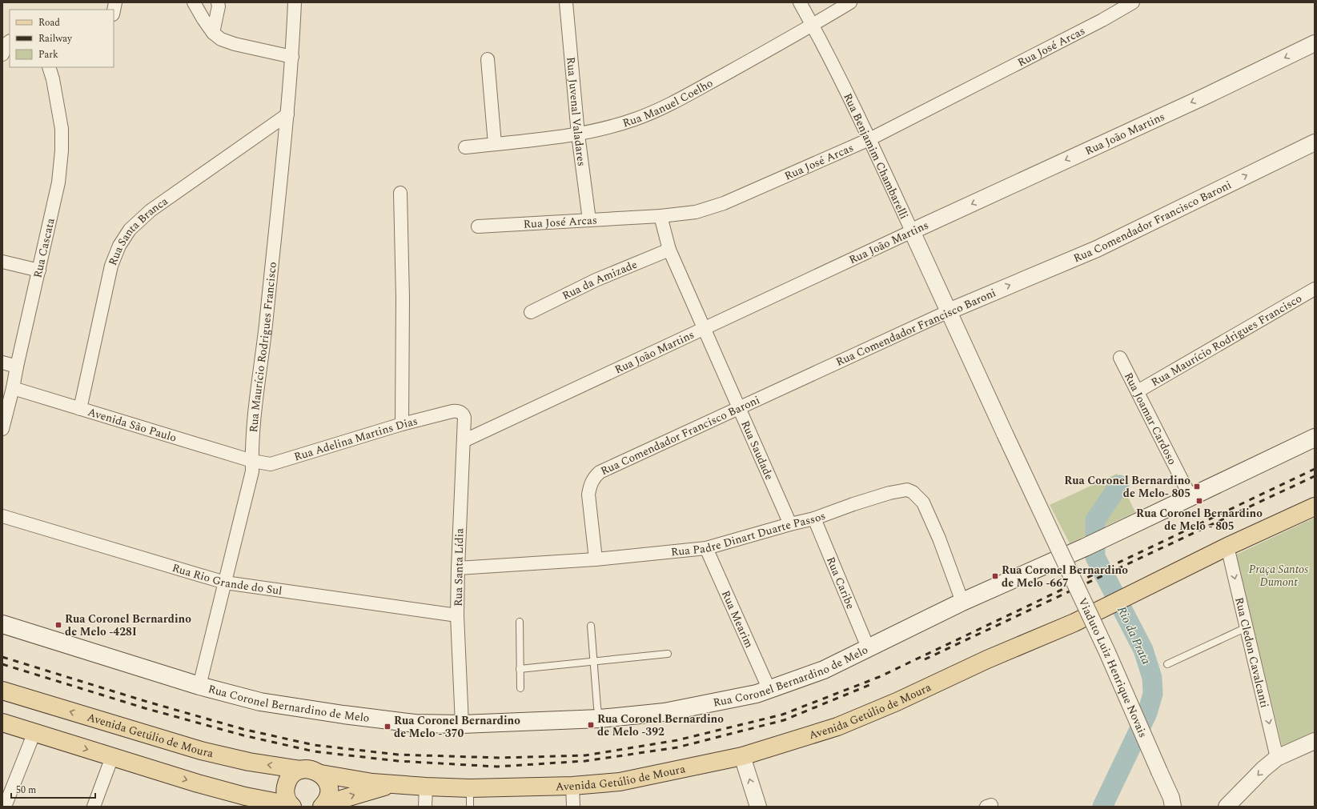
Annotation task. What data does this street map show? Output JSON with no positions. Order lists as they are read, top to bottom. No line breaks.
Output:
{"streets":{"main road":["Rua Coronel Bernardino de Melo","Avenida Getúlio de Moura"],"street":["Rua José Arcas","Rua Manuel Coelho","Rua Juvenal Valadares","Rua João Martins","Rua Benjamim Chambarelli","Rua Comendador Francisco Baroni","Rua Santa Branca","Rua Cascata","Rua da Amizade","Rua Maurício Rodrigues Francisco","Rua Joamar Cardoso","Avenida São Paulo","Rua Adelina Martins Dias","Rua Saudade","Rua Padre Dinart Duarte Passos","Rua Santa Lídia","Rua Rio Grande do Sul","Rua Caribe","Rua Mearim","Rua Cledon Cavalcanti","Viaduto Luiz Henrique Novais"]},"crossings":[["Rua José Arcas","Rua Juvenal Valadares"],["Rua José Arcas","Rua Benjamim Chambarelli"],["Rua José Arcas","Rua Saudade"],["Rua Manuel Coelho","Rua Juvenal Valadares"],["Rua Manuel Coelho","Rua Benjamim Chambarelli"],["Rua João Martins","Rua Benjamim Chambarelli"],["Rua João Martins","Rua Saudade"],["Rua João Martins","Rua Santa Lídia"],["Rua Benjamim Chambarelli","Rua Comendador Francisco Baroni"],["Rua Benjamim Chambarelli","Viaduto Luiz Henrique Novais"],["Rua Comendador Francisco Baroni","Rua Saudade"],["Rua Comendador Francisco Baroni","Rua Padre Dinart Duarte Passos"],["Rua Santa Branca","Rua Maurício Rodrigues Francisco"],["Rua Santa Branca","Avenida São Paulo"],["Rua Cascata","Avenida São Paulo"],["Rua da Amizade","Rua Saudade"],["Rua Maurício Rodrigues Francisco","Rua Joamar Cardoso"],["Rua Maurício Rodrigues Francisco","Avenida São Paulo"],["Rua Maurício Rodrigues Francisco","Rua Adelina Martins Dias"],["Rua Maurício Rodrigues Francisco","Rua Rio Grande do Sul"],["Rua Maurício Rodrigues Francisco","Rua Coronel Bernardino de Melo"],["Rua Joamar Cardoso","Rua Coronel Bernardino de Melo"],["Avenida São Paulo","Rua Adelina Martins Dias"],["Rua Adelina Martins Dias","Rua Santa Lídia"],["Rua Saudade","Rua Padre Dinart Duarte Passos"],["Rua Padre Dinart Duarte Passos","Rua Santa Lídia"],["Rua Padre Dinart Duarte Passos","Rua Caribe"],["Rua Padre Dinart Duarte Passos","Rua Mearim"],["Rua Padre Dinart Duarte Passos","Rua Coronel Bernardino de Melo"],["Rua Santa Lídia","Rua Rio Grande do Sul"],["Rua Santa Lídia","Rua Coronel Bernardino de Melo"],["Rua Caribe","Rua Coronel Bernardino de Melo"],["Rua Mearim","Rua Coronel Bernardino de Melo"],["Rua Cledon Cavalcanti","Avenida Getúlio de Moura"]],"one_way":["Rua João Martins","Rua Comendador Francisco Baroni","Rua Cledon Cavalcanti"],"water":["Rio da Prata"],"parks":["Praça Santos Dumont"],"places":{"transit":["Rua Coronel Bernardino de Melo- 805","Rua Coronel Bernardino de Melo - 805","Rua Coronel Bernardino de Melo -667","Rua Coronel Bernardino de Melo -428I","Rua Coronel Bernardino de Melo -392","Rua Coronel Bernardino de Melo - 370"]},"legend":["Road","Railway","Park"],"scale_bar":"50 m"}
